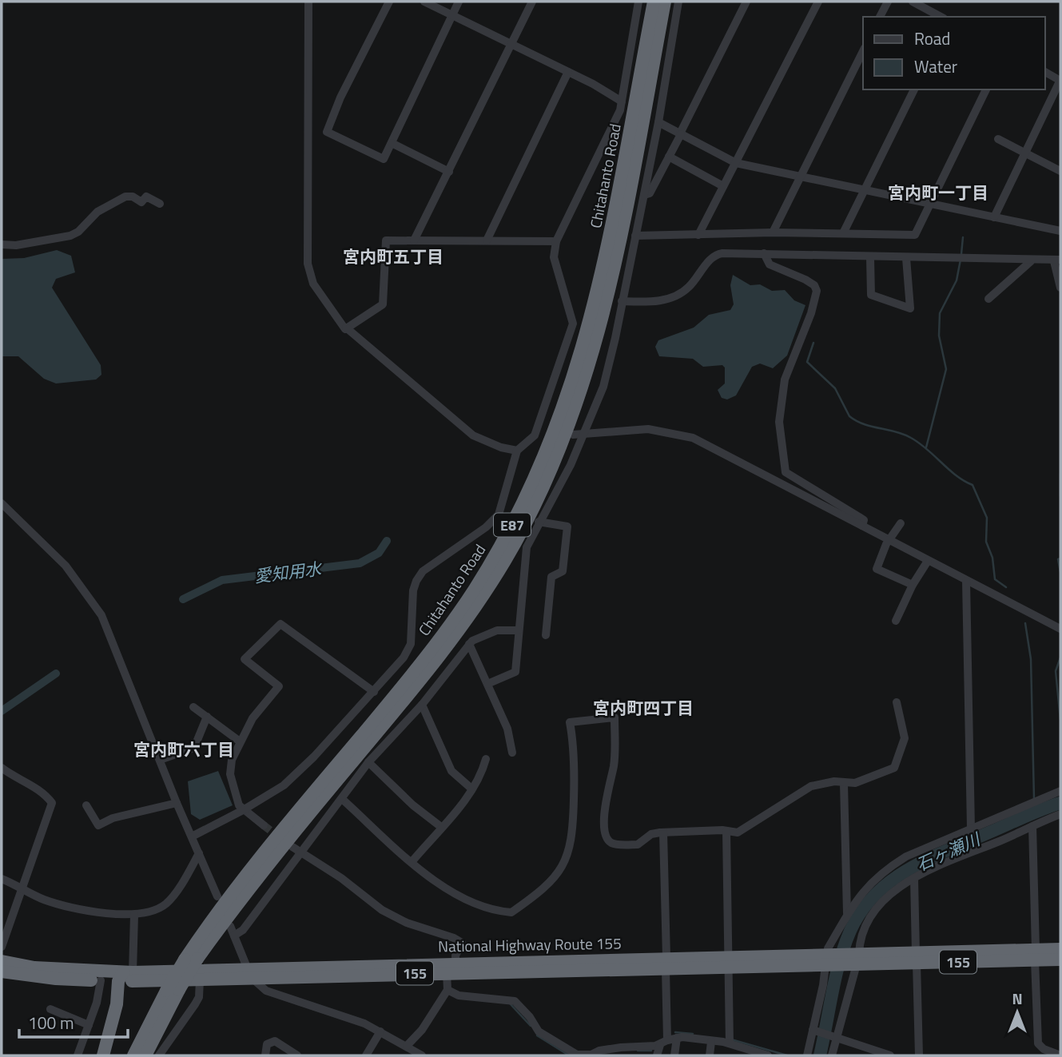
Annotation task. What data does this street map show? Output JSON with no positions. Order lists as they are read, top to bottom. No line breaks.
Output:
{"streets":{"highway":["Chitahanto Road","E87","National Highway Route 155","155"]},"districts":["宮内町一丁目","宮内町五丁目","宮内町四丁目","宮内町六丁目"],"water":["愛知用水","石ヶ瀬川"],"legend":["Road","Water"],"scale_bar":"100 m","north":"top"}
